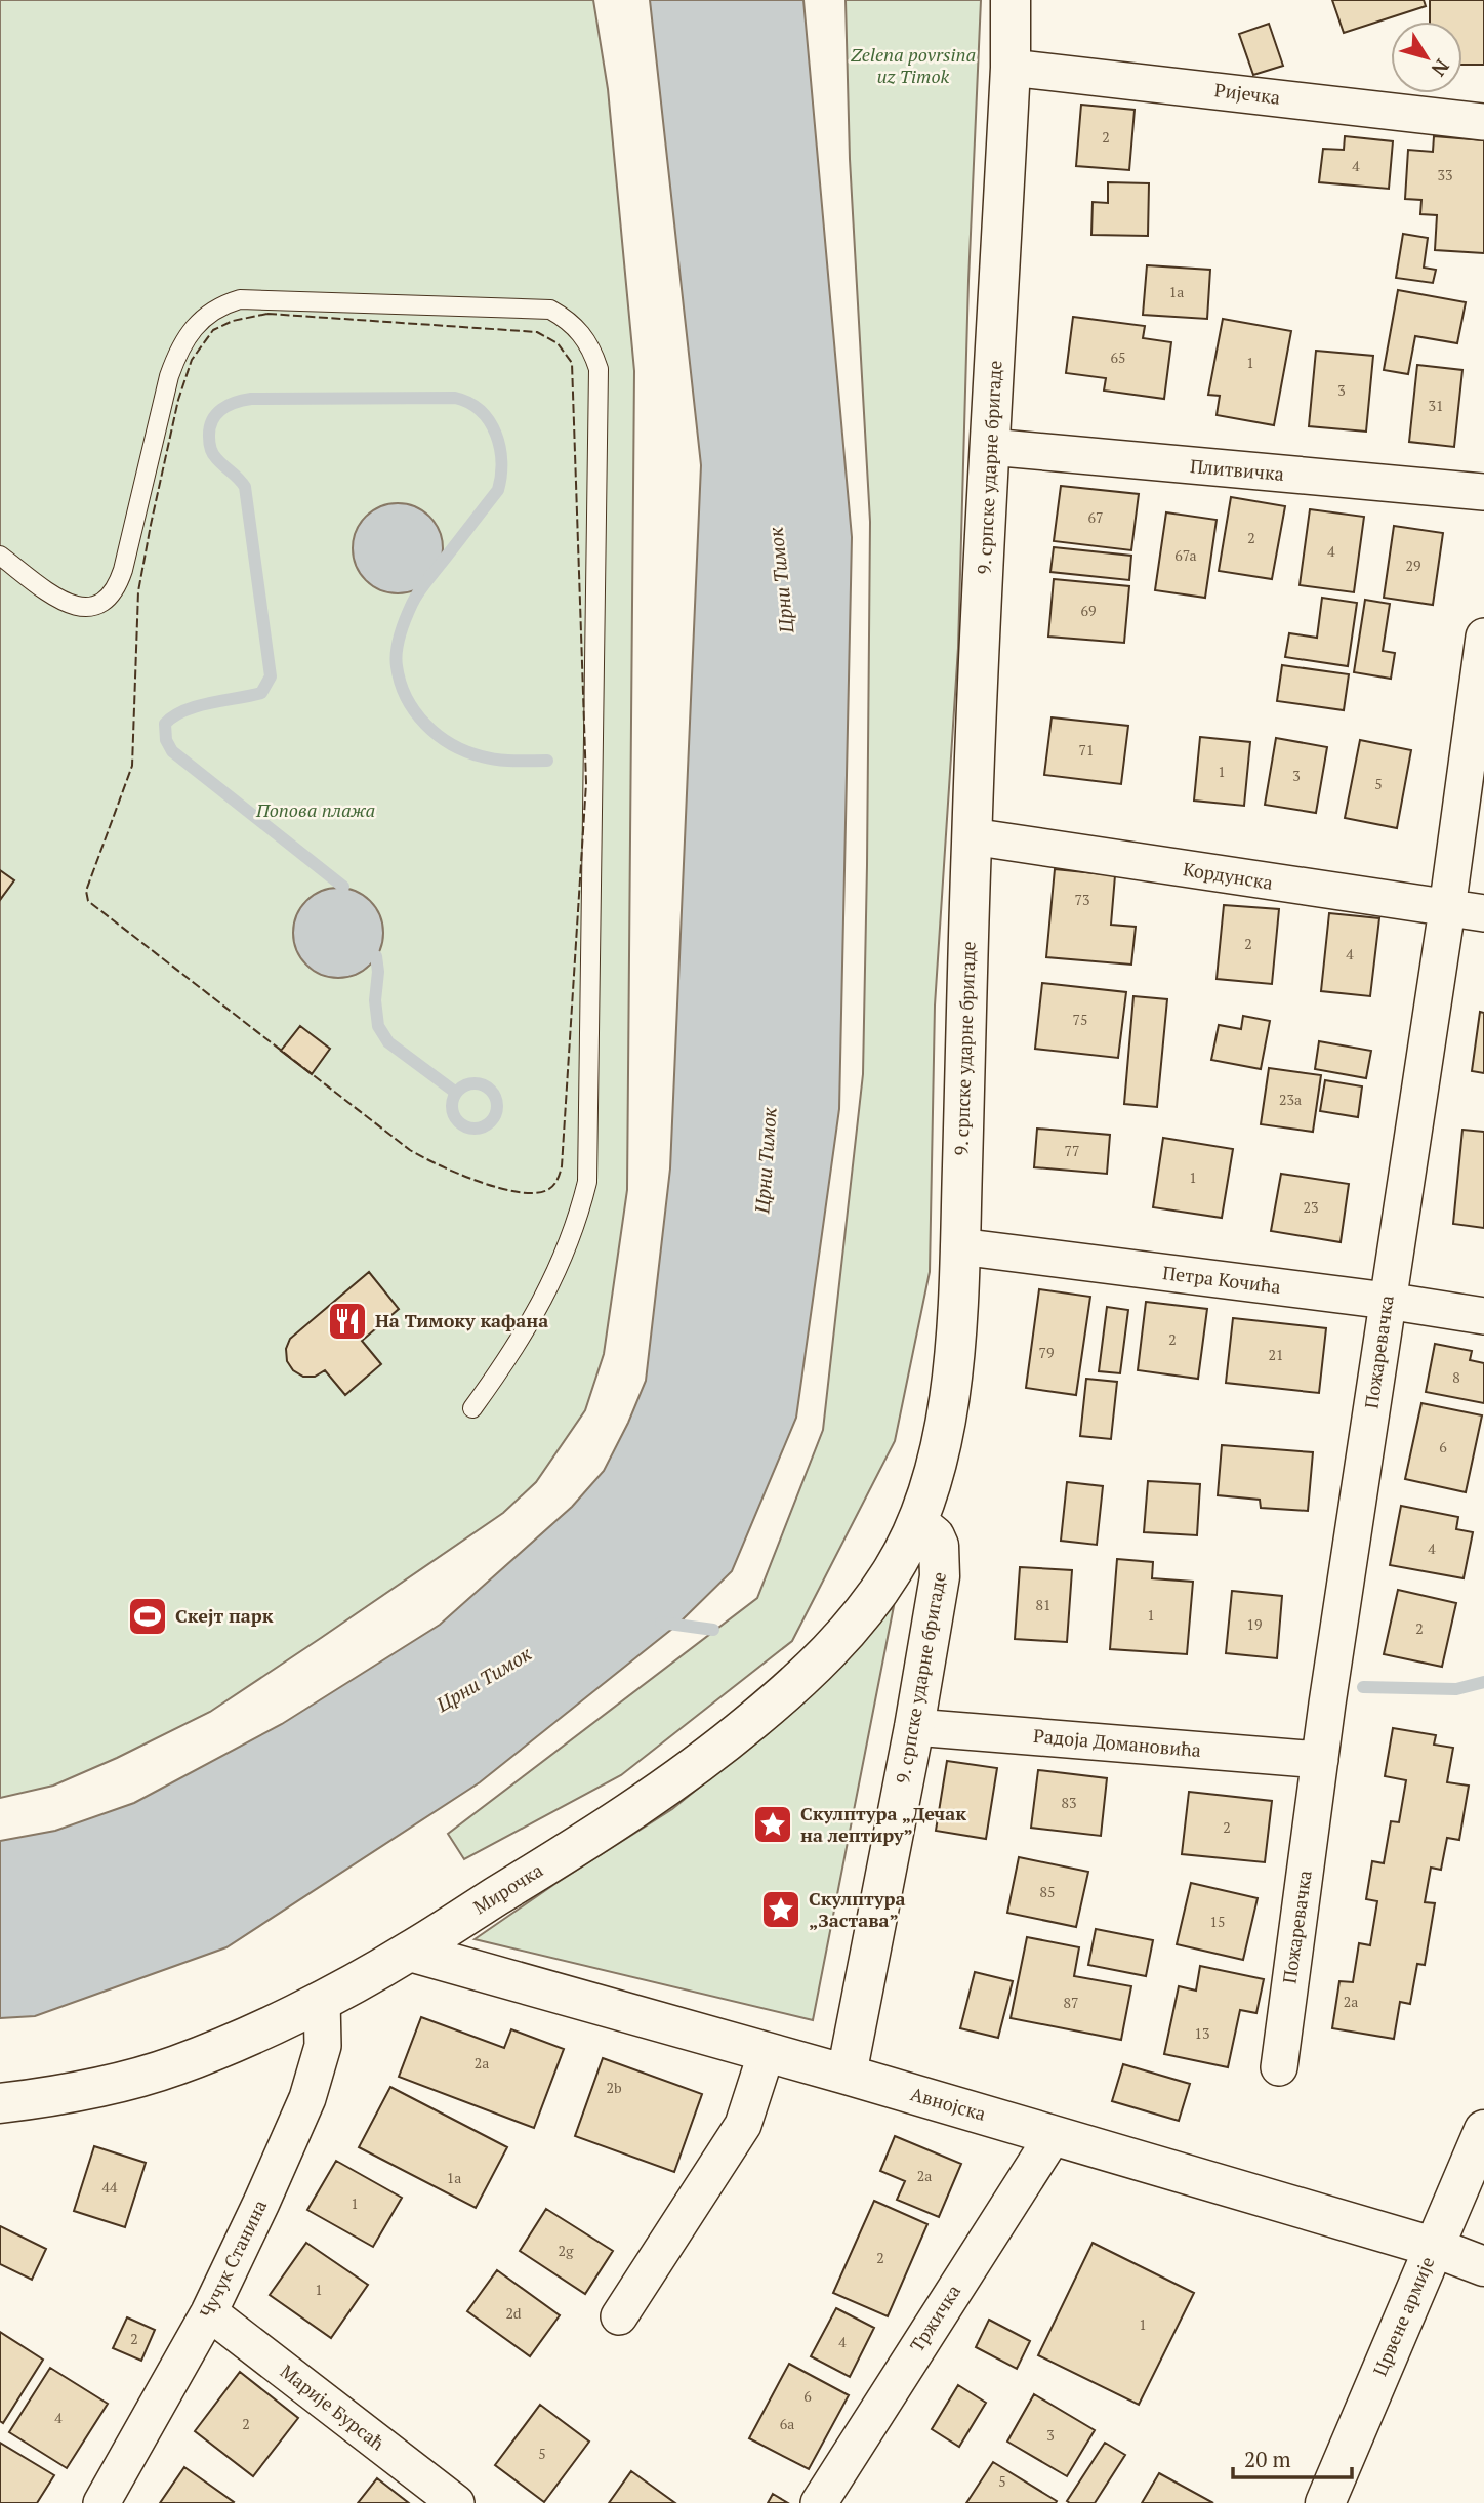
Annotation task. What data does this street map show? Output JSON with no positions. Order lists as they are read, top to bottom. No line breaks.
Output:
{"streets":{"street":["Ријечка","9. српске ударне бригаде","Плитвичка","Кордунска","Петра Кочића","Пожаревачка","Радоја Домановића","Мирочка","Авнојска","Чучук Станина","Црвене армије","Тржичка","Марије Бурсаћ"]},"crossings":[["Ријечка","9. српске ударне бригаде"],["9. српске ударне бригаде","Плитвичка"],["9. српске ударне бригаде","Кордунска"],["9. српске ударне бригаде","Петра Кочића"],["9. српске ударне бригаде","Радоја Домановића"],["9. српске ударне бригаде","Мирочка"],["9. српске ударне бригаде","Авнојска"],["Кордунска","Пожаревачка"],["Петра Кочића","Пожаревачка"],["Пожаревачка","Радоја Домановића"],["Мирочка","Авнојска"],["Мирочка","Чучук Станина"],["Авнојска","Црвене армије"],["Авнојска","Тржичка"],["Чучук Станина","Марије Бурсаћ"]],"water":["Црни Тимок"],"parks":["Zelena povrsina uz Timok","Попова плажа"],"places":{"restaurant":["На Тимоку кафана"],"sports":["Скејт парк"],"place":["Скулптура „Дечак на лептиру”","Скулптура „Застава”"]},"house_numbers":["2","4","33","1a","65","1","3","31","67","2","4","67a","29","69","71","1","3","5","73","2","4","75","23a","77","1","23","2","79","21","8","6","4","81","1","19","2","83","2","85","15","2a","87","13","2a","2b","2a","1a","44","1","2g","2","1","2d","1","2","4","6","4","2","6a","3","5","5"],"scale_bar":"20 m","north":"bottom right"}
